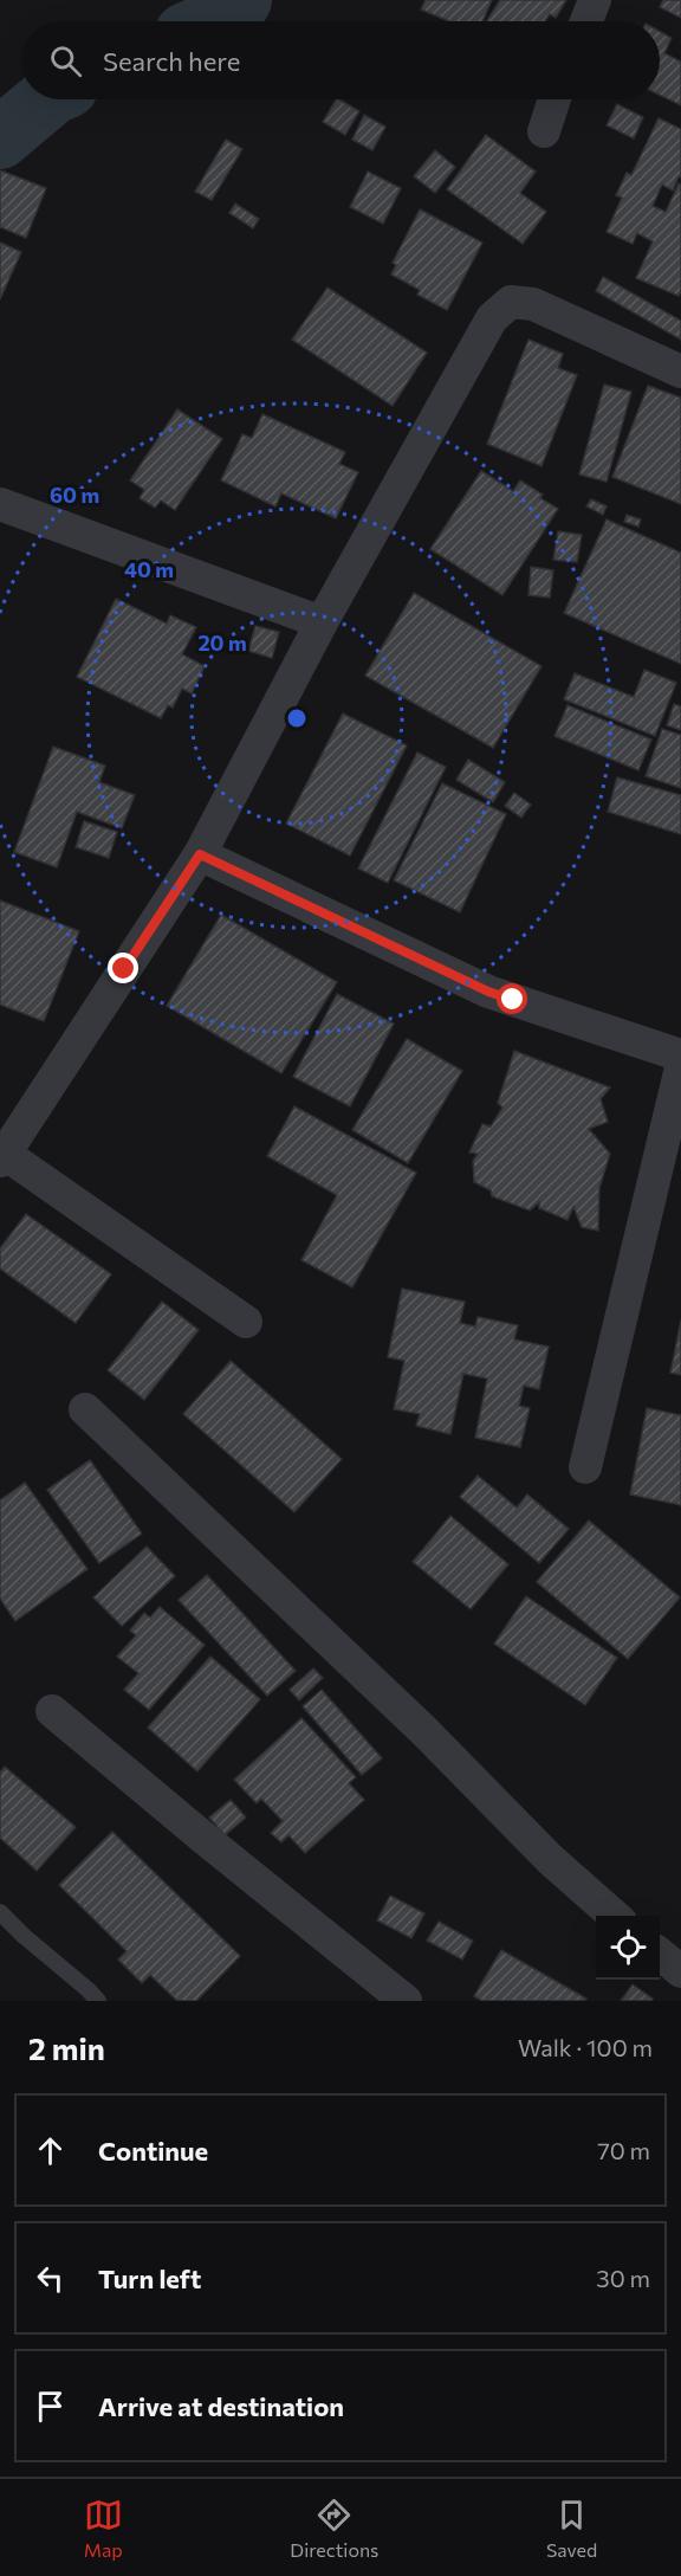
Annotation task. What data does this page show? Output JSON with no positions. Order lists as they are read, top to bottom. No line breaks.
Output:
{"page":{"search":"Search here","heading":["2 min","Walk · 100 m"],"list":[["Continue","70 m"],["Turn left","30 m"],"Arrive at destination"],"nav":["Map","Directions","Saved"]},"rings":["60 m","40 m","20 m"]}
